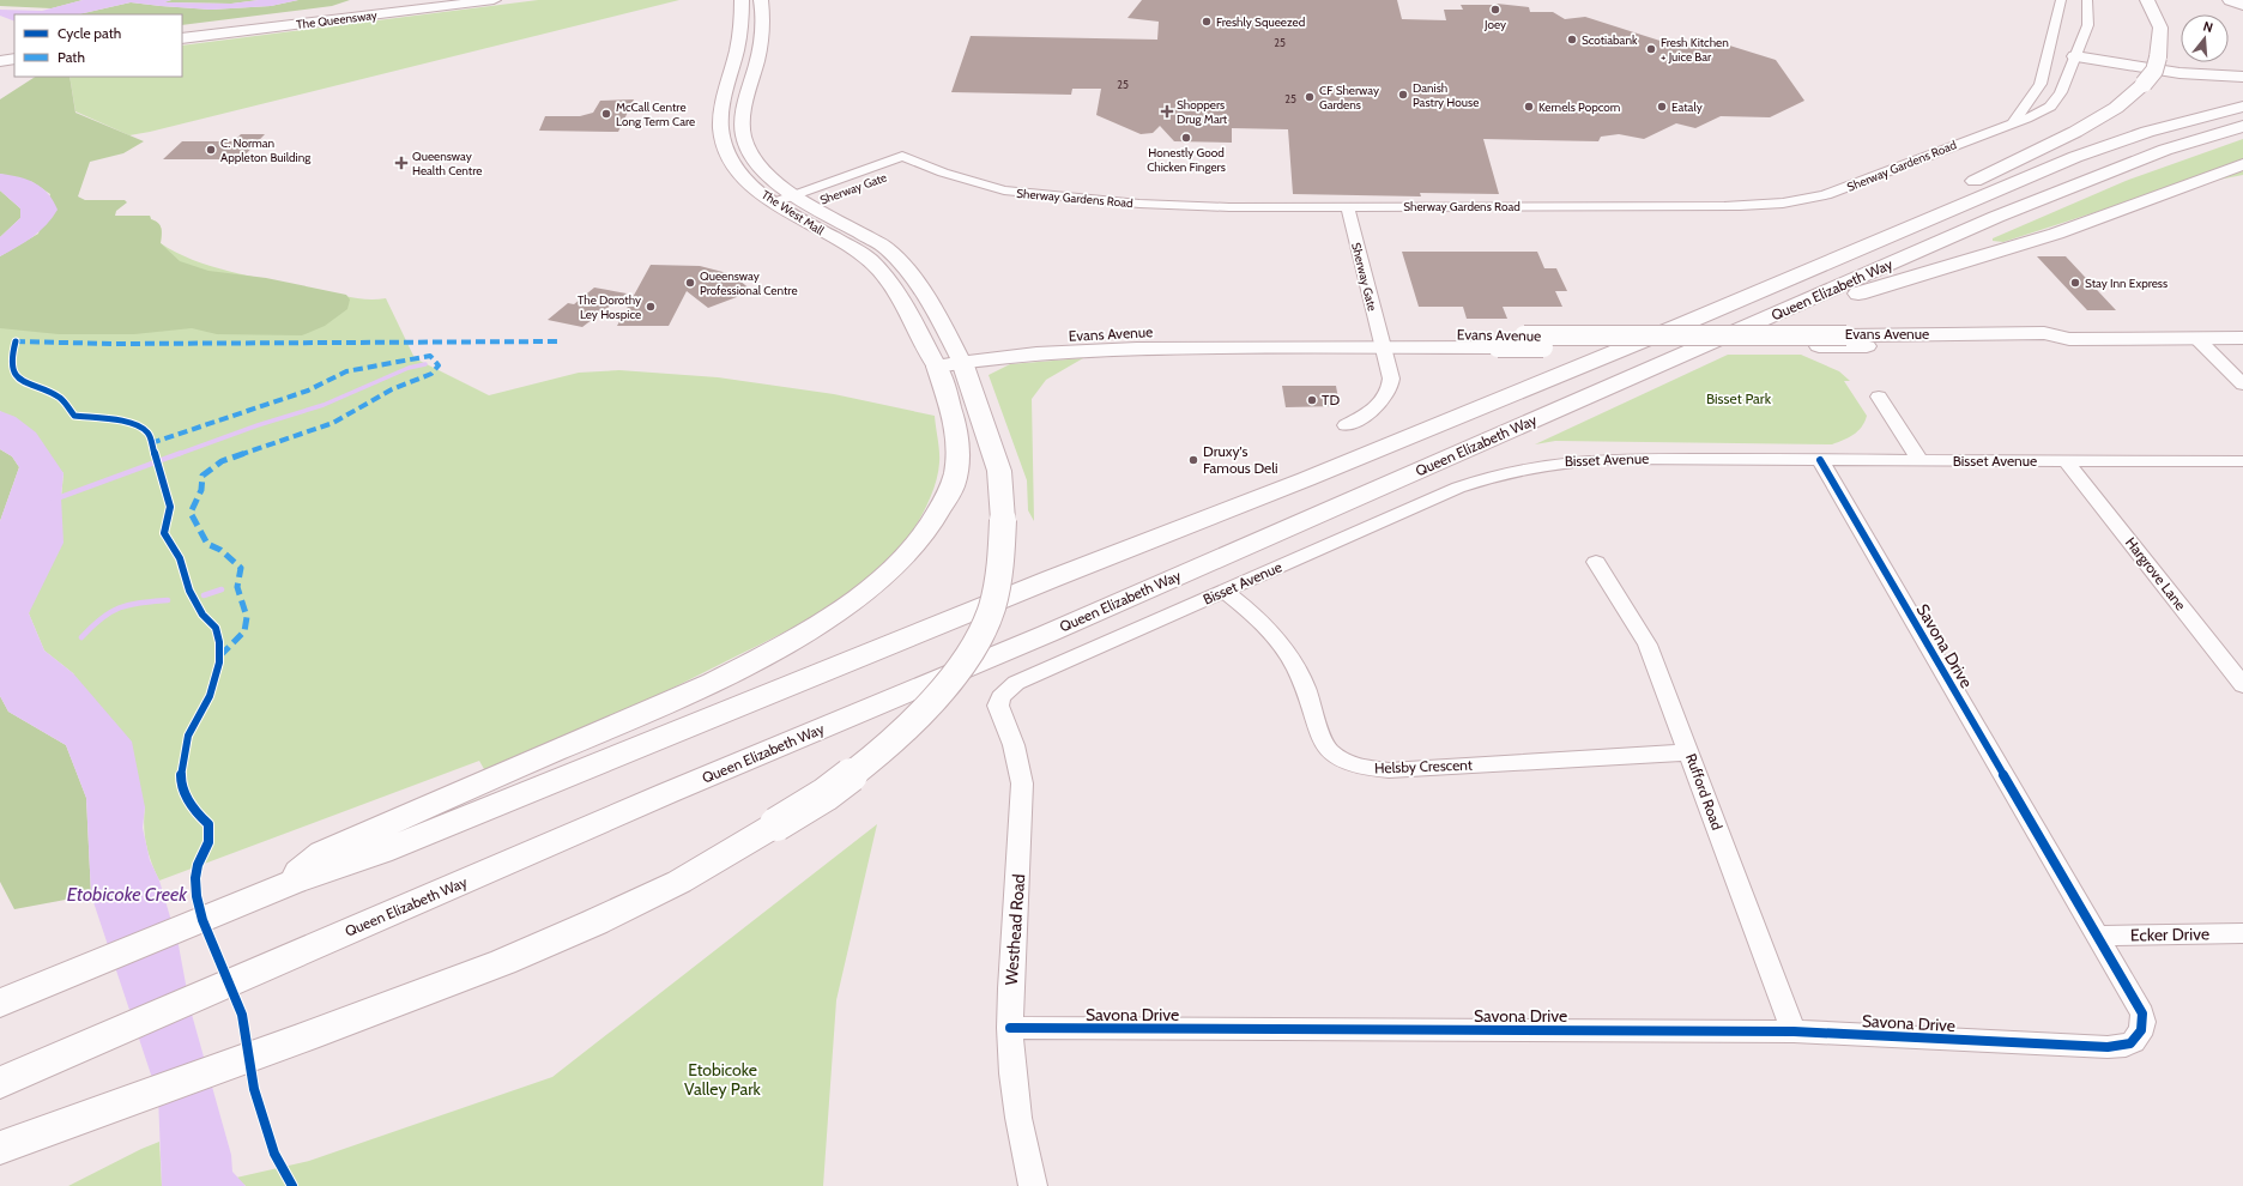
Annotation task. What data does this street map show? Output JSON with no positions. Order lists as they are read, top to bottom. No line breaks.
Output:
{"streets":{"highway":["Queen Elizabeth Way"],"main road":["The Queensway","The West Mall","Evans Avenue"],"street":["Sherway Gardens Road","Sherway Gate","Bisset Avenue","Hargrove Lane","Savona Drive","Helsby Crescent","Rufford Road","Westhead Road","Ecker Drive"]},"crossings":[["Sherway Gardens Road","Sherway Gate"],["Sherway Gate","The West Mall"],["Sherway Gate","Evans Avenue"],["The West Mall","Evans Avenue"],["Bisset Avenue","Hargrove Lane"],["Bisset Avenue","Savona Drive"],["Bisset Avenue","Helsby Crescent"],["Bisset Avenue","Westhead Road"],["Savona Drive","Rufford Road"],["Savona Drive","Westhead Road"],["Savona Drive","Ecker Drive"],["Helsby Crescent","Rufford Road"]],"water":["Etobicoke Creek"],"parks":["Bisset Park","Etobicoke Valley Park"],"places":{"other":["Joey","Freshly Squeezed","Scotiabank","Fresh Kitchen + Juice Bar","Danish Pastry House","CF Sherway Gardens","Kernels Popcorn","Eataly","McCall Centre Long Term Care","Honestly Good Chicken Fingers","C. Norman Appleton Building","Queensway Professional Centre","Stay Inn Express","The Dorothy Ley Hospice","TD","Druxy's Famous Deli"],"health":["Shoppers Drug Mart","Queensway Health Centre"]},"house_numbers":["25","25","25"],"legend":["Cycle path","Path"],"north":"top"}
